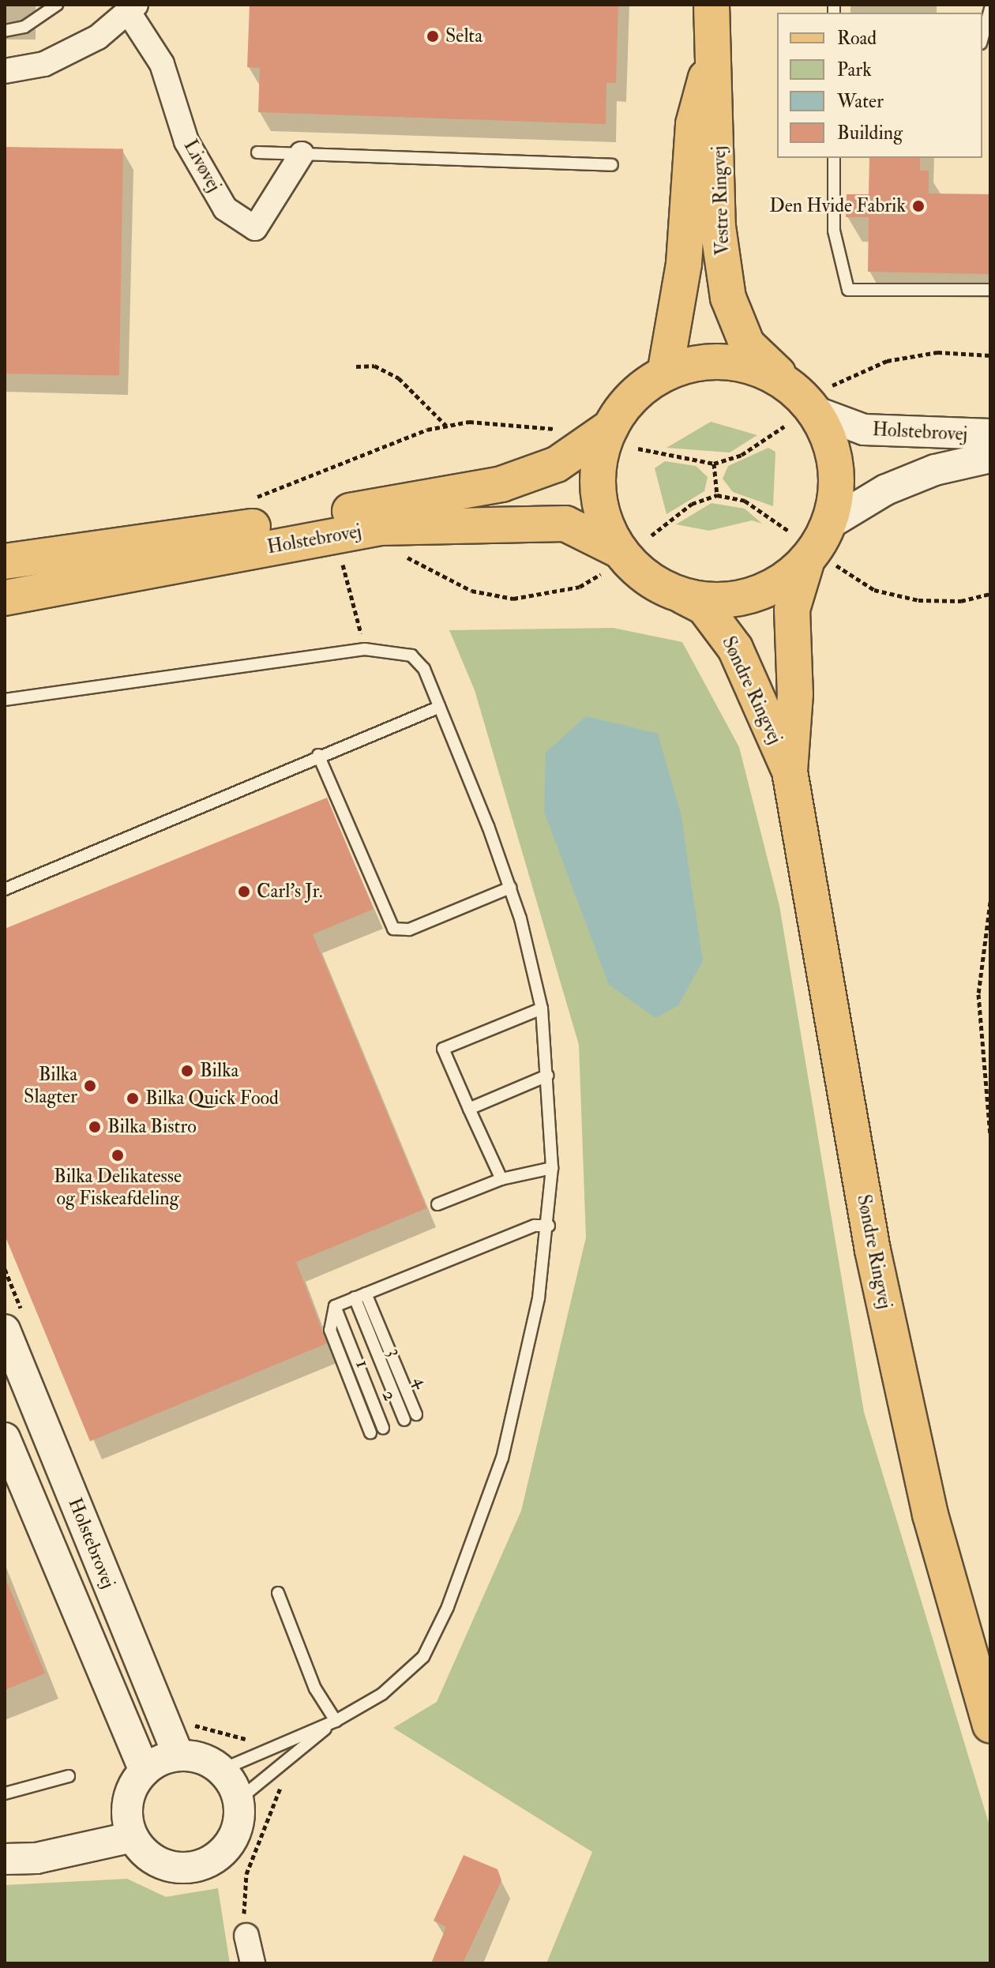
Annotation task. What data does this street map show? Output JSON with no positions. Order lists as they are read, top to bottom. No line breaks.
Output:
{"streets":{"main road":["Vestre Ringvej","Holstebrovej","Søndre Ringvej"],"street":["Livøvej"],"lane":["3","1","4","2"]},"crossings":[["Vestre Ringvej","Holstebrovej"],["Holstebrovej","Søndre Ringvej"],["3","4"],["1","2"]],"places":["Selta","Den Hvide Fabrik","Carl's Jr.","Bilka","Bilka Slagter","Bilka Quick Food","Bilka Bistro","Bilka Delikatesse og Fiskeafdeling"],"legend":["Road","Park","Water","Building"]}
